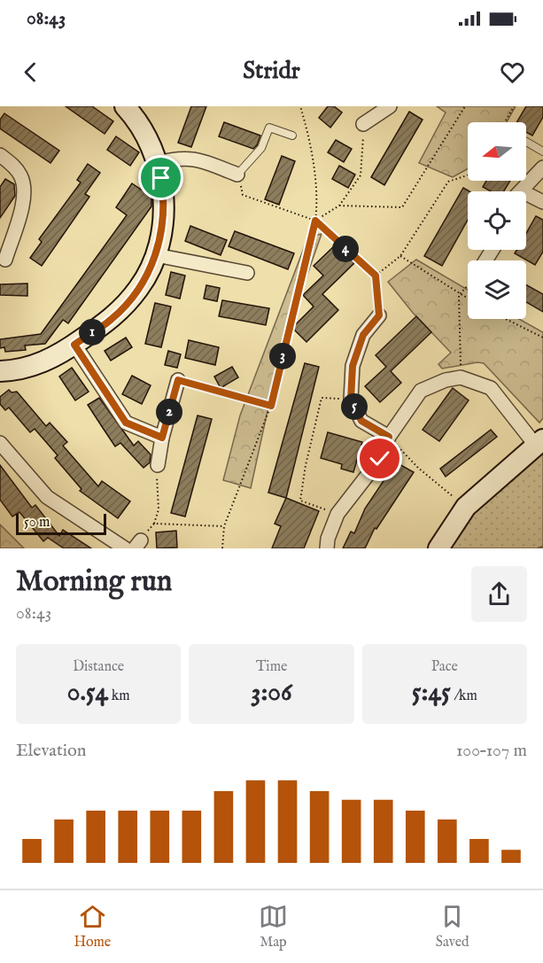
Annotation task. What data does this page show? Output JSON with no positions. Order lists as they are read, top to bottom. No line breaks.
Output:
{"scale_bar":"50 m","north":"left","page":{"status":"08:43","header":"Stridr","pins":["4","1","3","5","2"],"scale":"50 m","heading":["Morning run","08:43"],"stats":[["Distance","0.54 km"],["Time","3:06"],["Pace","5:45 /km"]],"chart":["Elevation","100–107 m"],"tabs":["Home","Map","Saved"]}}
